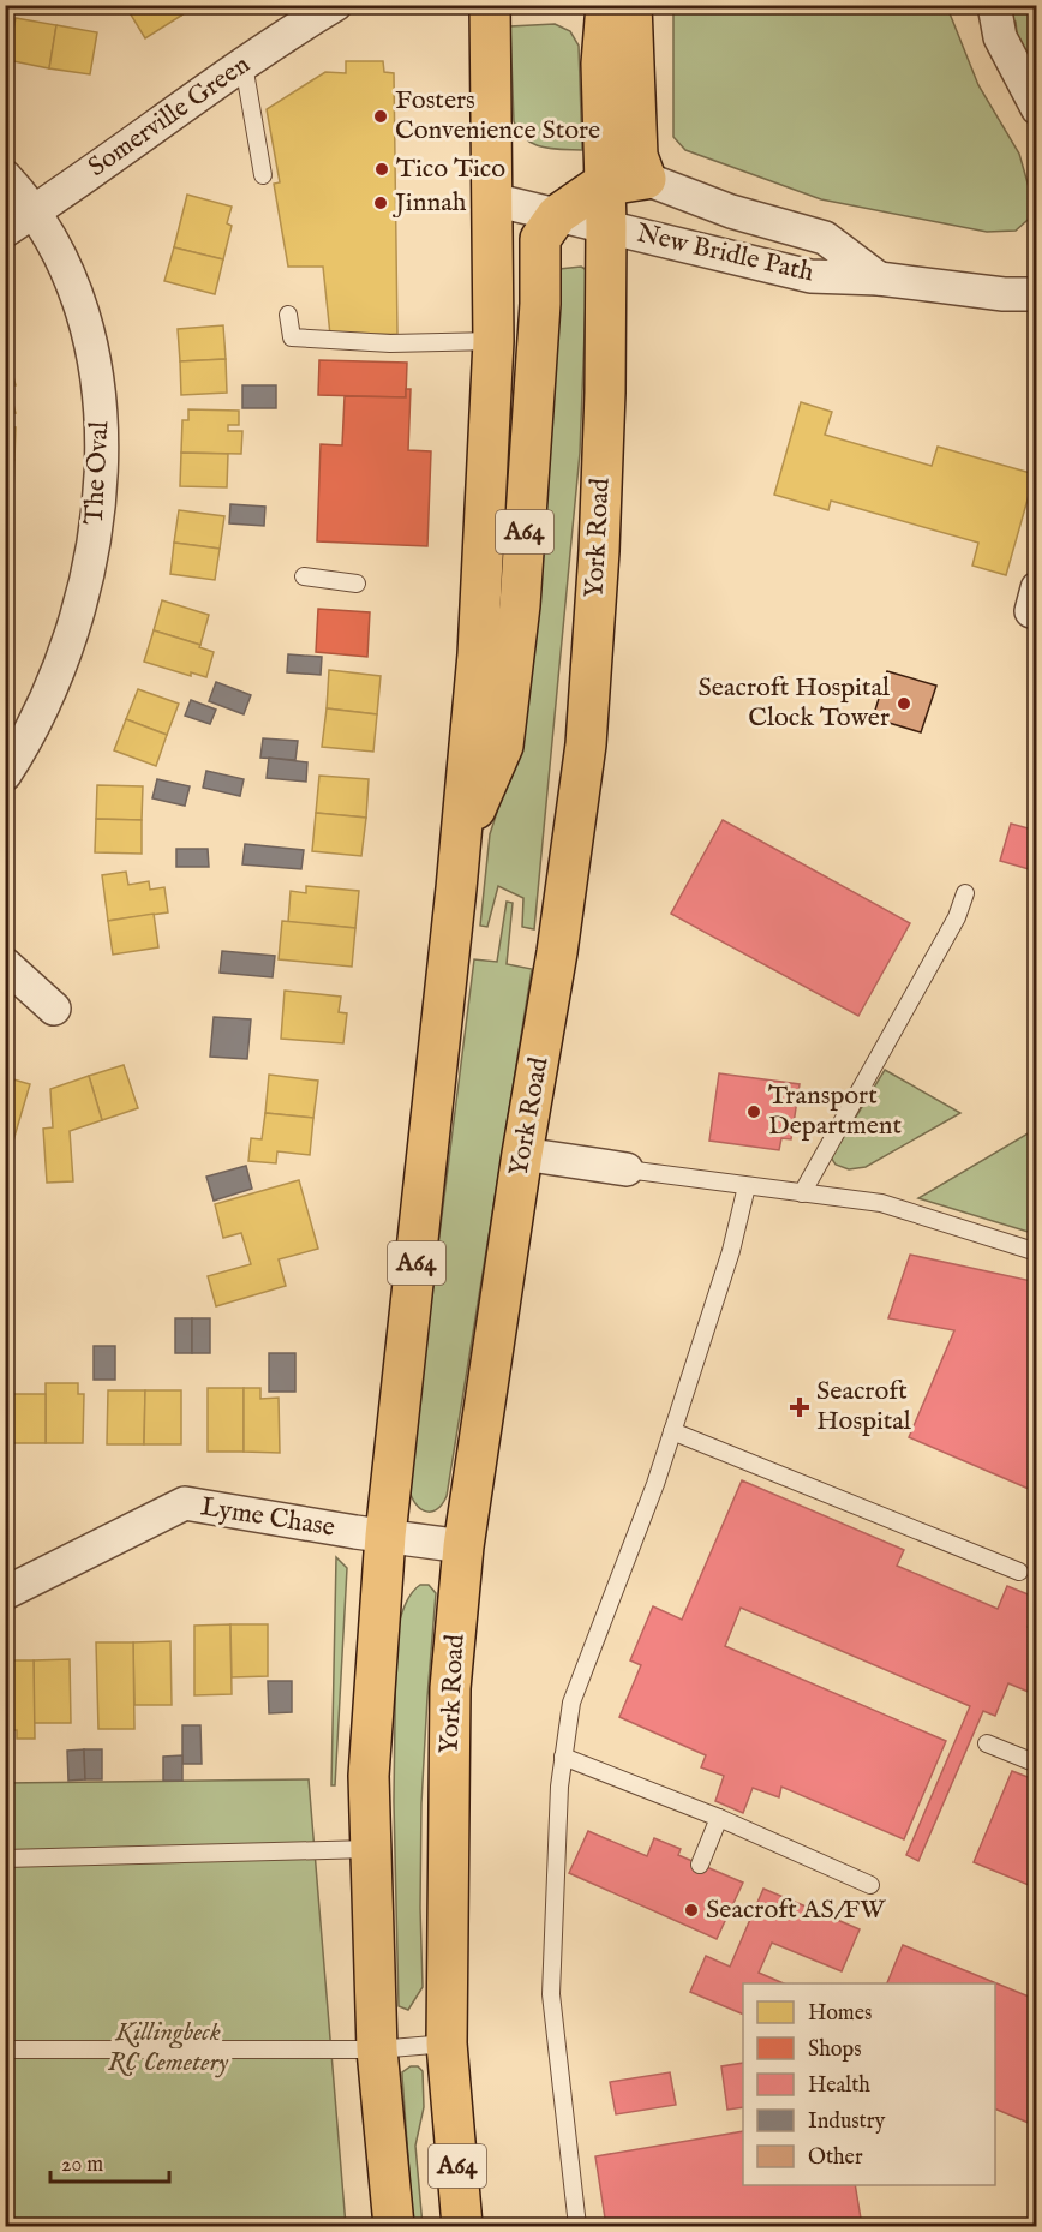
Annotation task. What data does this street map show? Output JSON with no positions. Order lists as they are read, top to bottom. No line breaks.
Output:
{"streets":{"highway":["A64","York Road"],"street":["Somerville Green","New Bridle Path","The Oval","Lyme Chase"]},"crossings":[["Somerville Green","The Oval"],["New Bridle Path","A64"],["New Bridle Path","York Road"],["A64","York Road"],["A64","Lyme Chase"],["York Road","Lyme Chase"]],"parks":["Killingbeck RC Cemetery"],"places":{"other":["Fosters Convenience Store","Tico Tico","Jinnah","Seacroft Hospital Clock Tower","Transport Department","Seacroft AS/FW"],"health":["Seacroft Hospital"]},"legend":["Homes","Shops","Health","Industry","Other"],"scale_bar":"20 m"}
